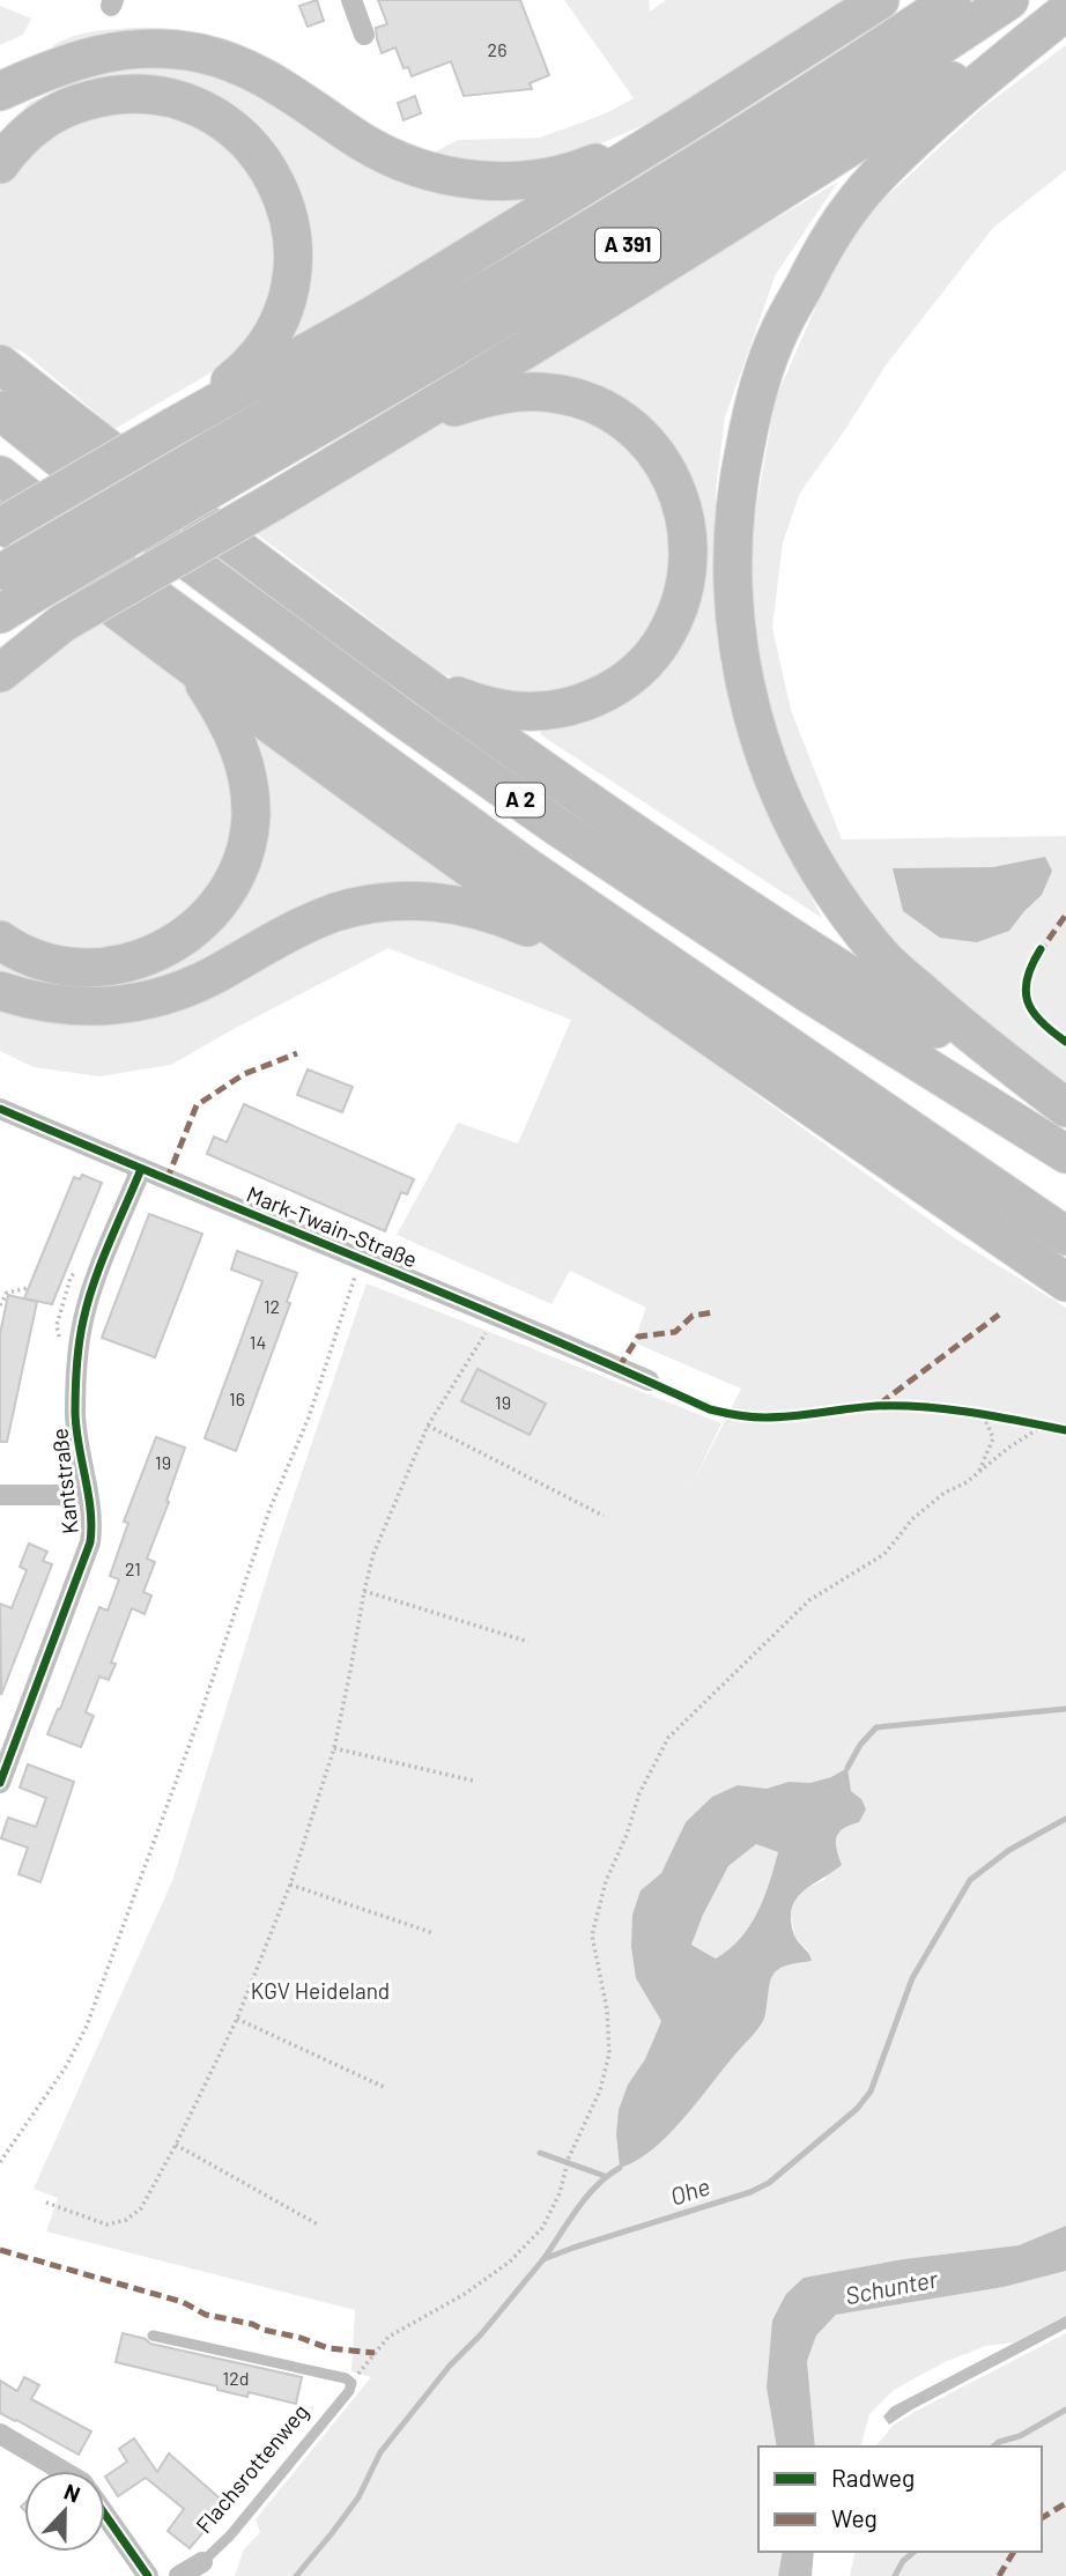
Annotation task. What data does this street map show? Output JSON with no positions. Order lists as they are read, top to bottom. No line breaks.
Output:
{"streets":{"highway":["A 391","A 2"],"street":["Mark-Twain-Straße","Kantstraße","Flachsrottenweg"]},"crossings":[["Mark-Twain-Straße","Kantstraße"]],"water":["Ohe","Schunter"],"parks":["KGV Heideland"],"house_numbers":["26","12","14","16","19","19","21","12d"],"legend":["Radweg","Weg"],"north":"top"}
